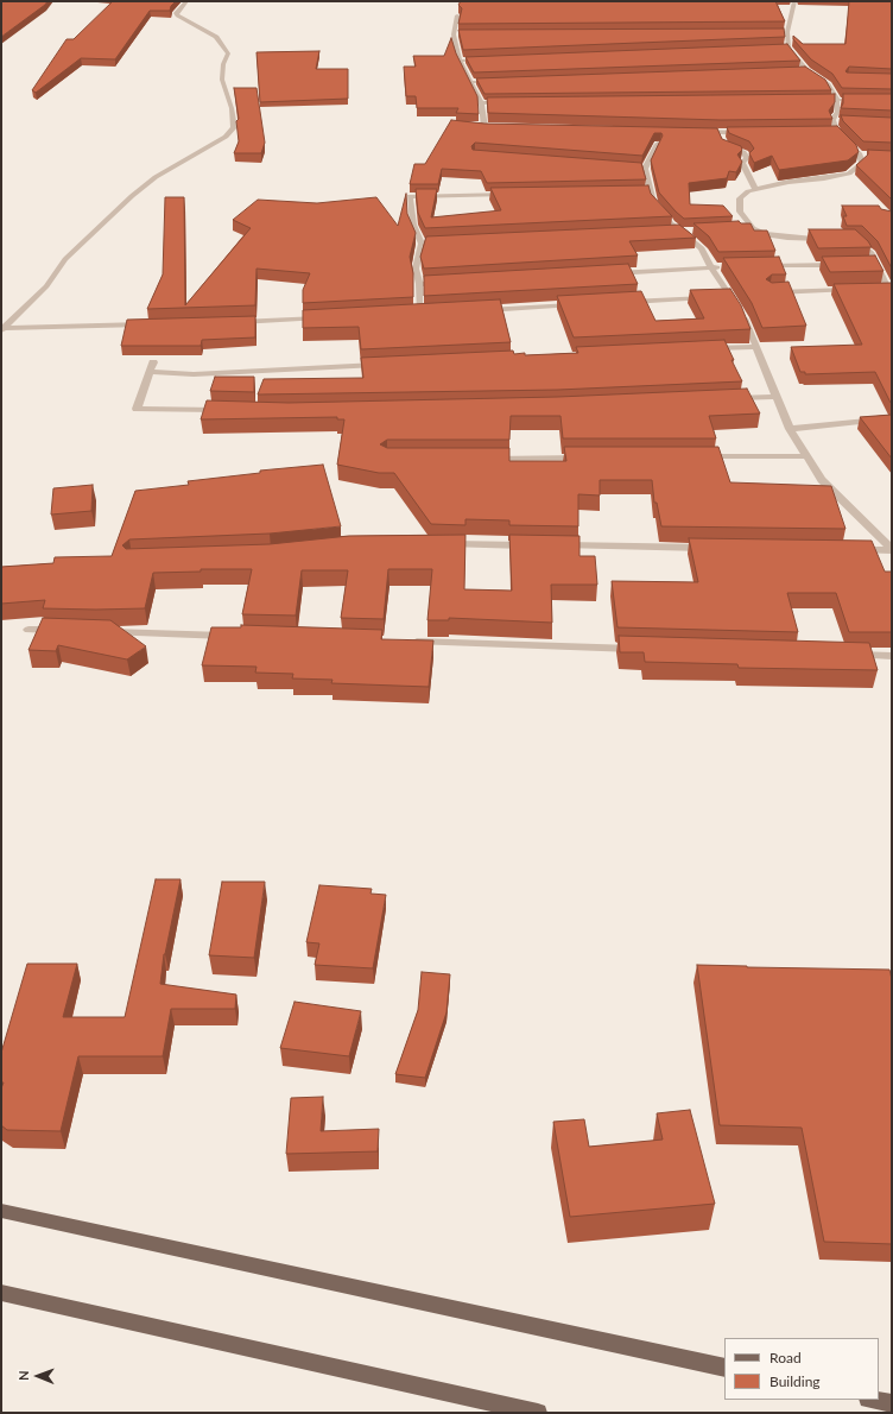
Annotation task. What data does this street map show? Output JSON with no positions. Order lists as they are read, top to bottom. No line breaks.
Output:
{"legend":["Road","Building"],"north":"left"}
